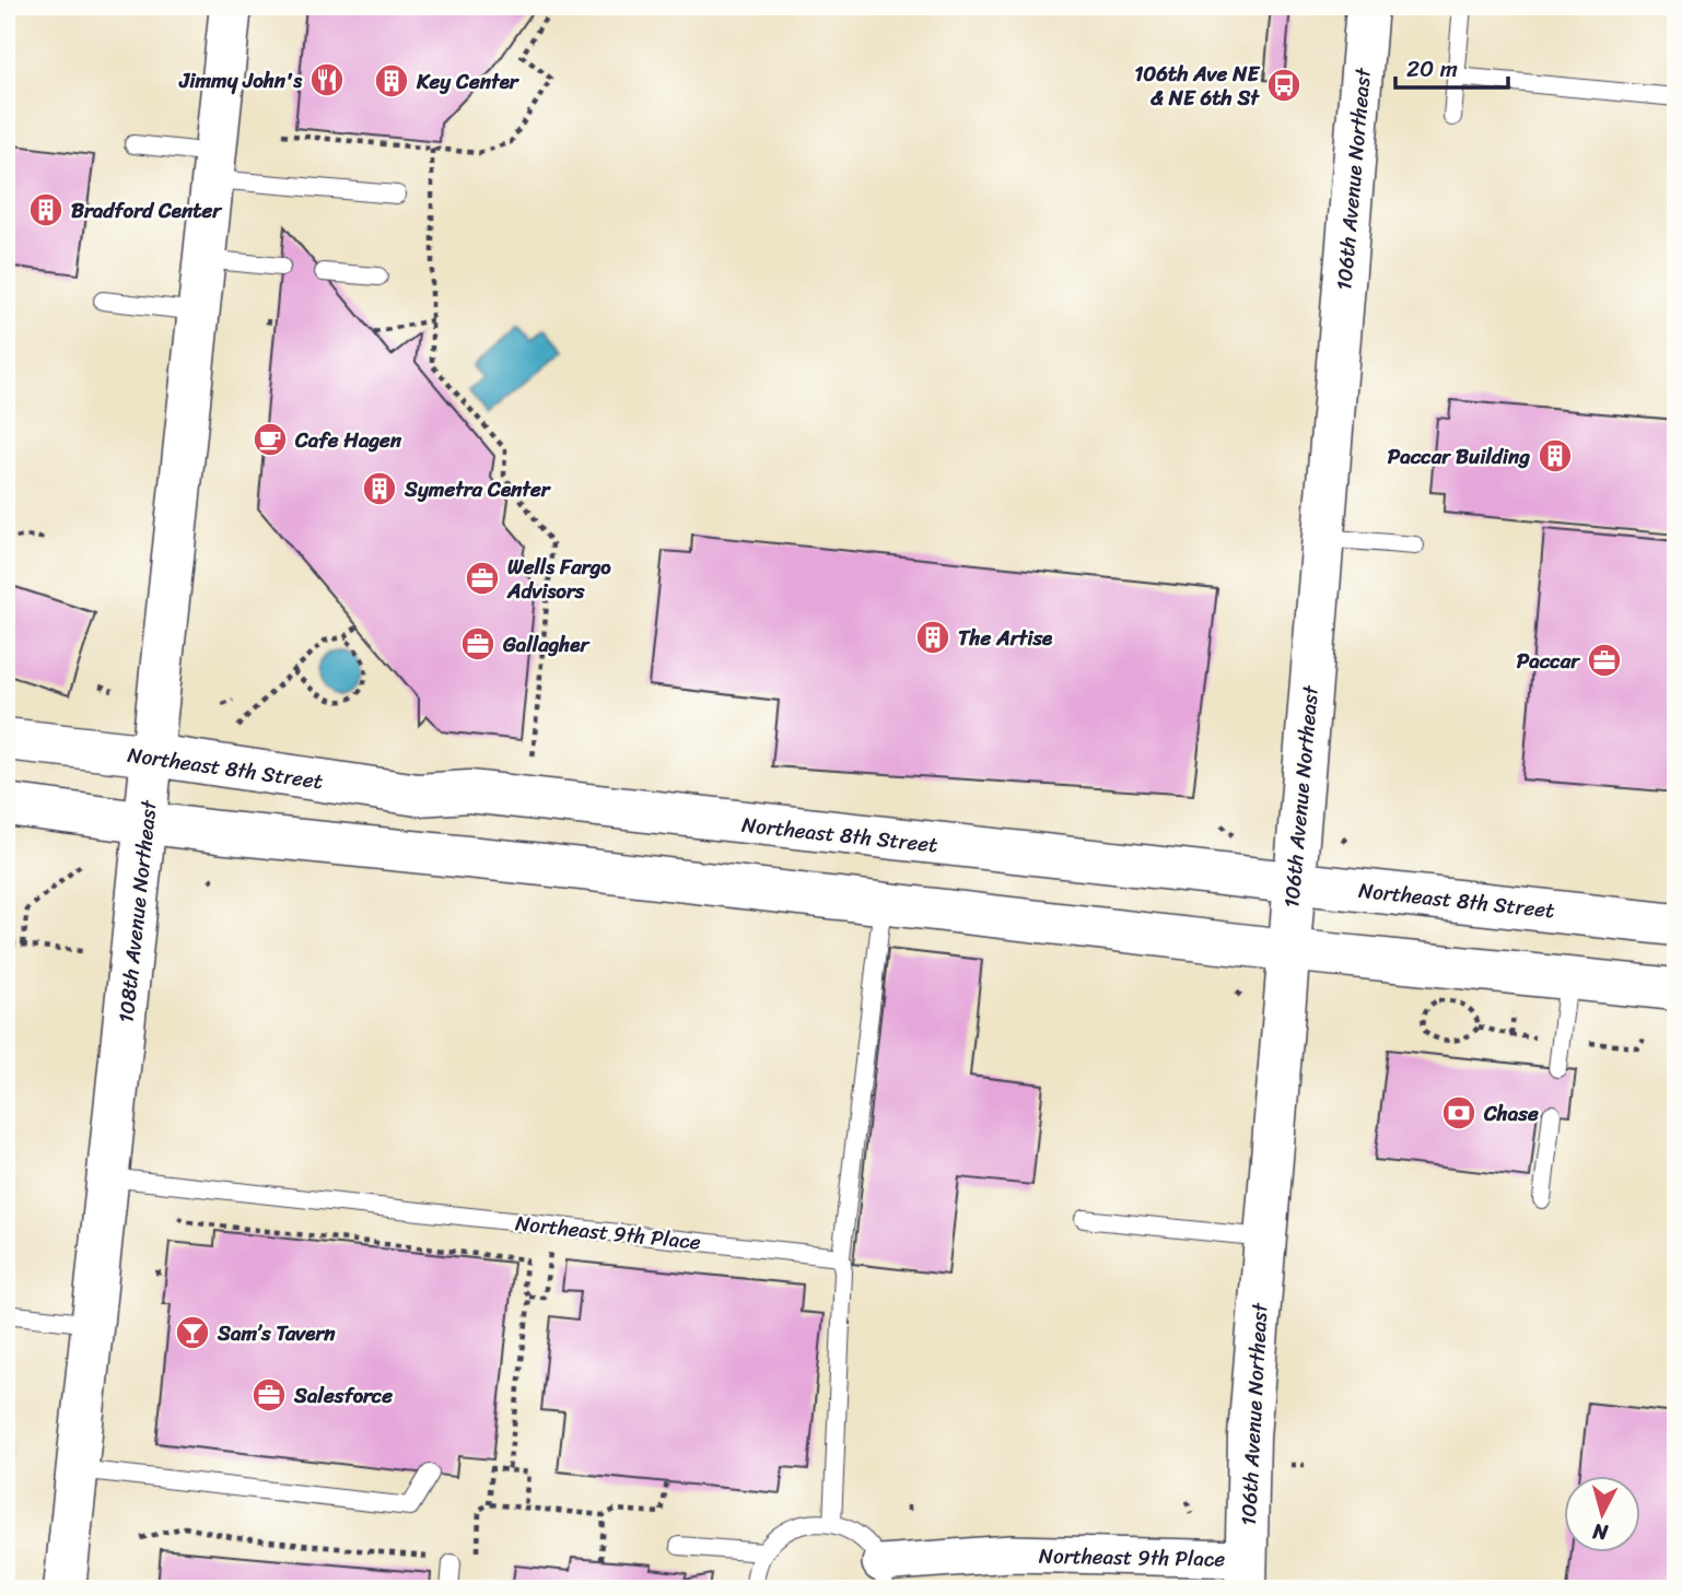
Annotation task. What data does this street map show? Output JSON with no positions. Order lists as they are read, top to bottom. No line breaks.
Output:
{"streets":{"main road":["106th Avenue Northeast","Northeast 8th Street","108th Avenue Northeast"],"street":["Northeast 9th Place"]},"crossings":[["106th Avenue Northeast","Northeast 8th Street"],["106th Avenue Northeast","Northeast 9th Place"],["Northeast 8th Street","108th Avenue Northeast"],["108th Avenue Northeast","Northeast 9th Place"]],"places":{"restaurant":["Jimmy John's"],"building":["Key Center","Bradford Center","Paccar Building","Symetra Center","The Artise"],"bus stop":["106th Ave NE & NE 6th St"],"cafe":["Cafe Hagen"],"office":["Wells Fargo Advisors","Gallagher","Paccar","Salesforce"],"bank":["Chase"],"bar":["Sam’s Tavern"]},"scale_bar":"20 m","north":"bottom"}
